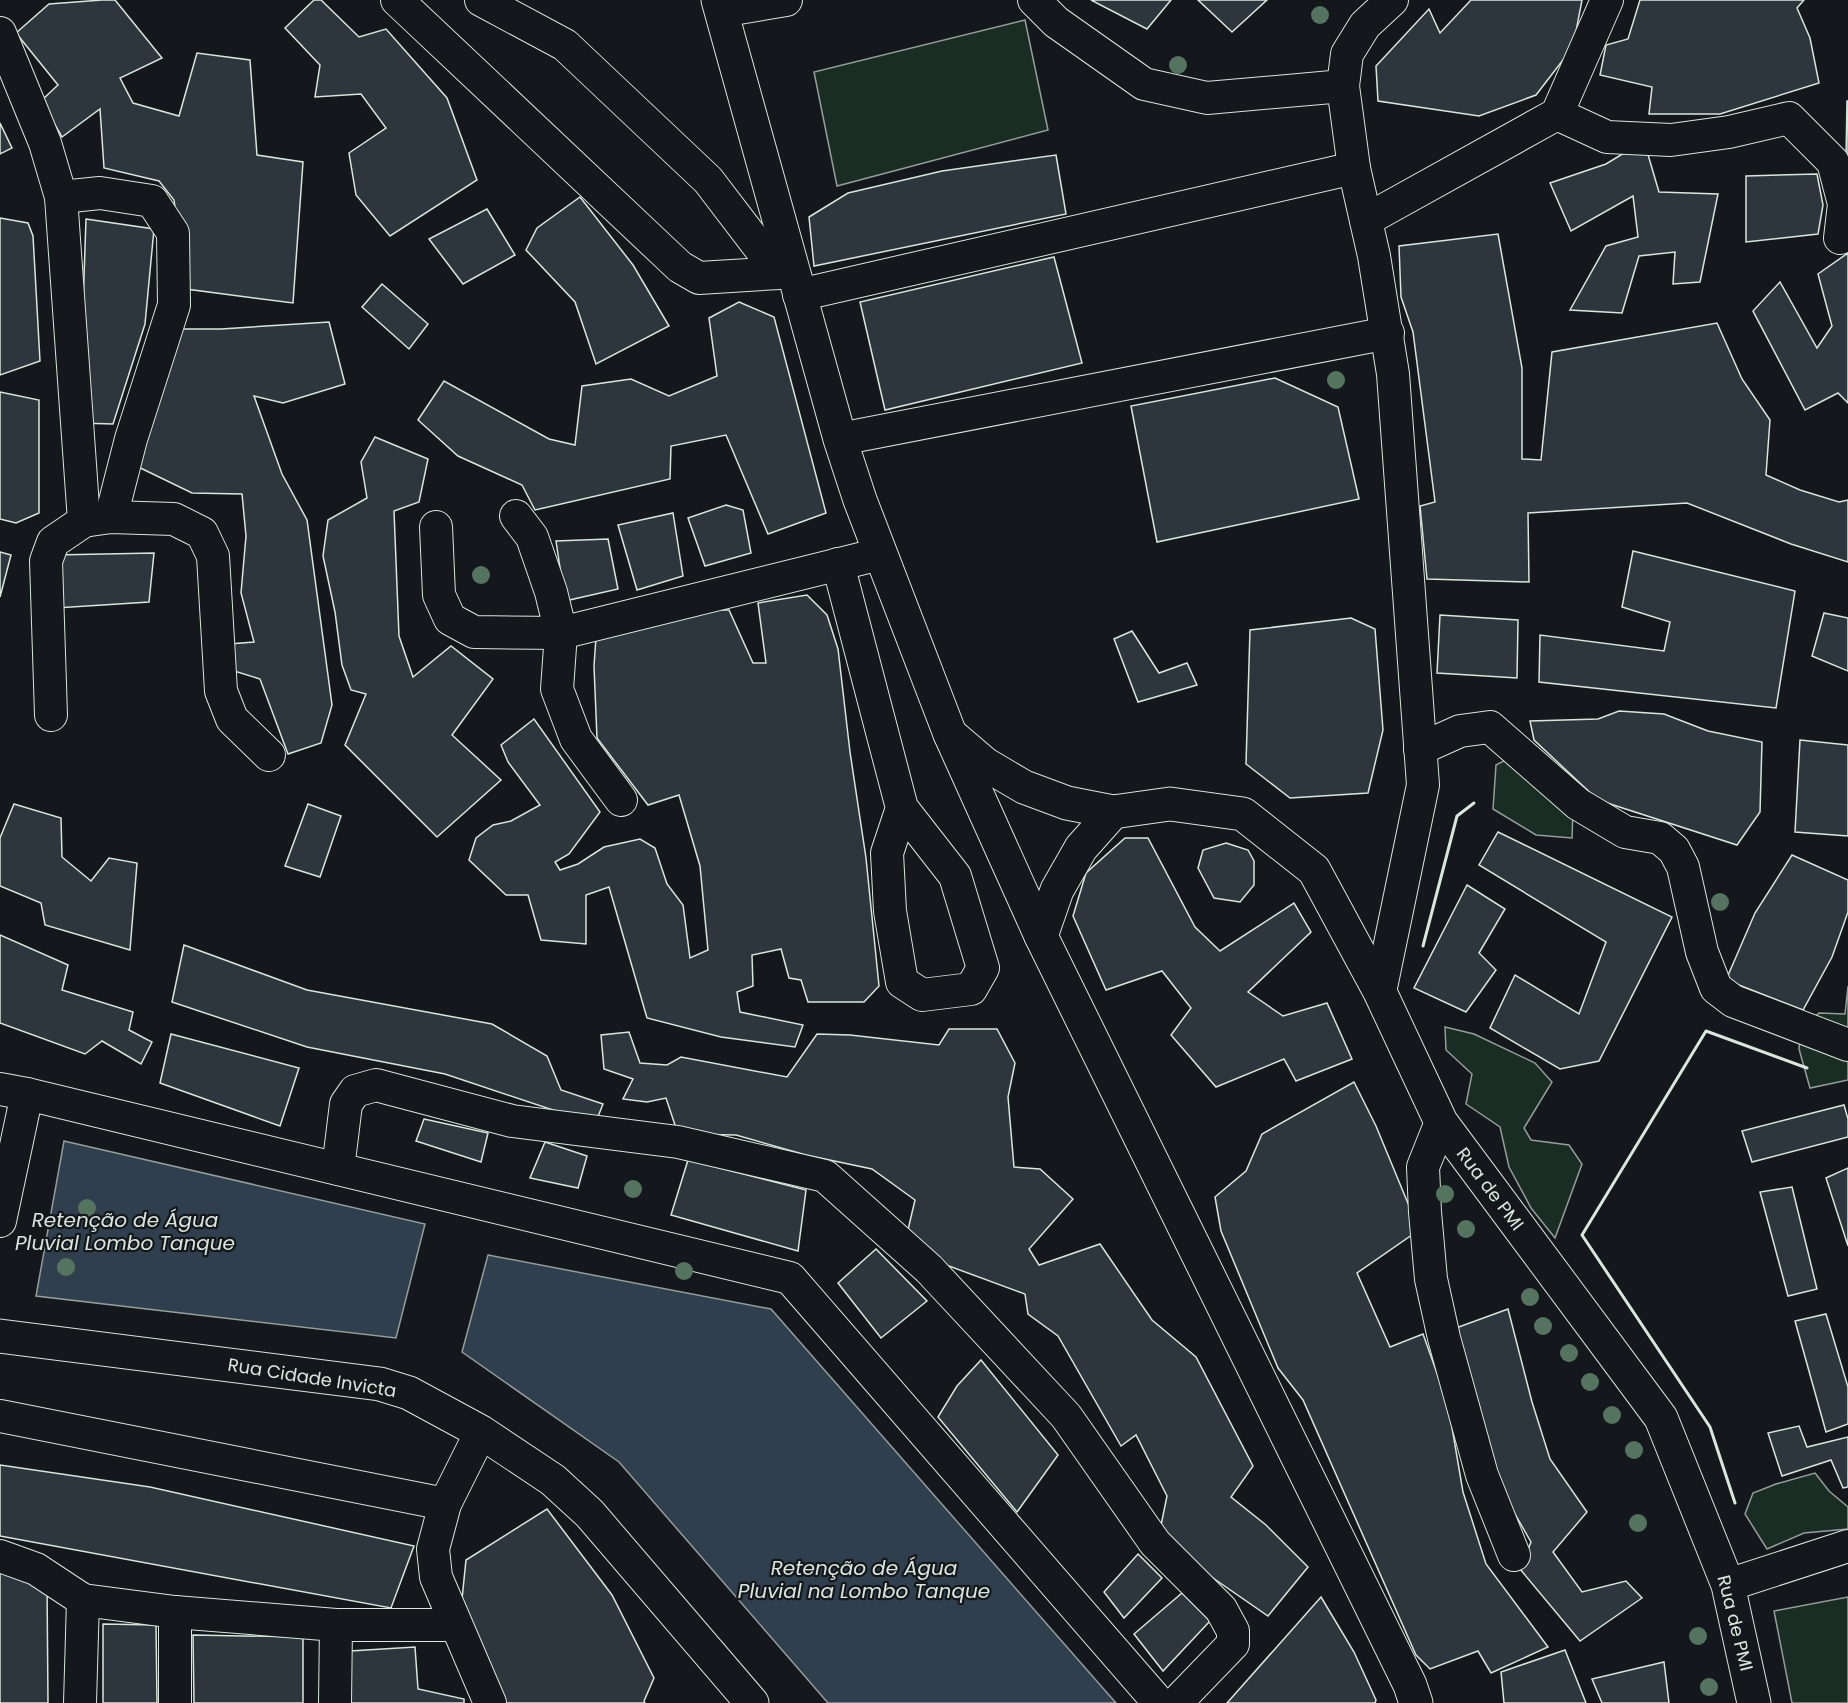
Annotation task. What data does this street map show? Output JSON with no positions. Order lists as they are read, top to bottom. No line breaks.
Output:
{"streets":{"main road":["Rua de PMI","Rua Cidade Invicta"]},"water":["Retenção de Água Pluvial Lombo Tanque","Retenção de Água Pluvial na Lombo Tanque"]}
